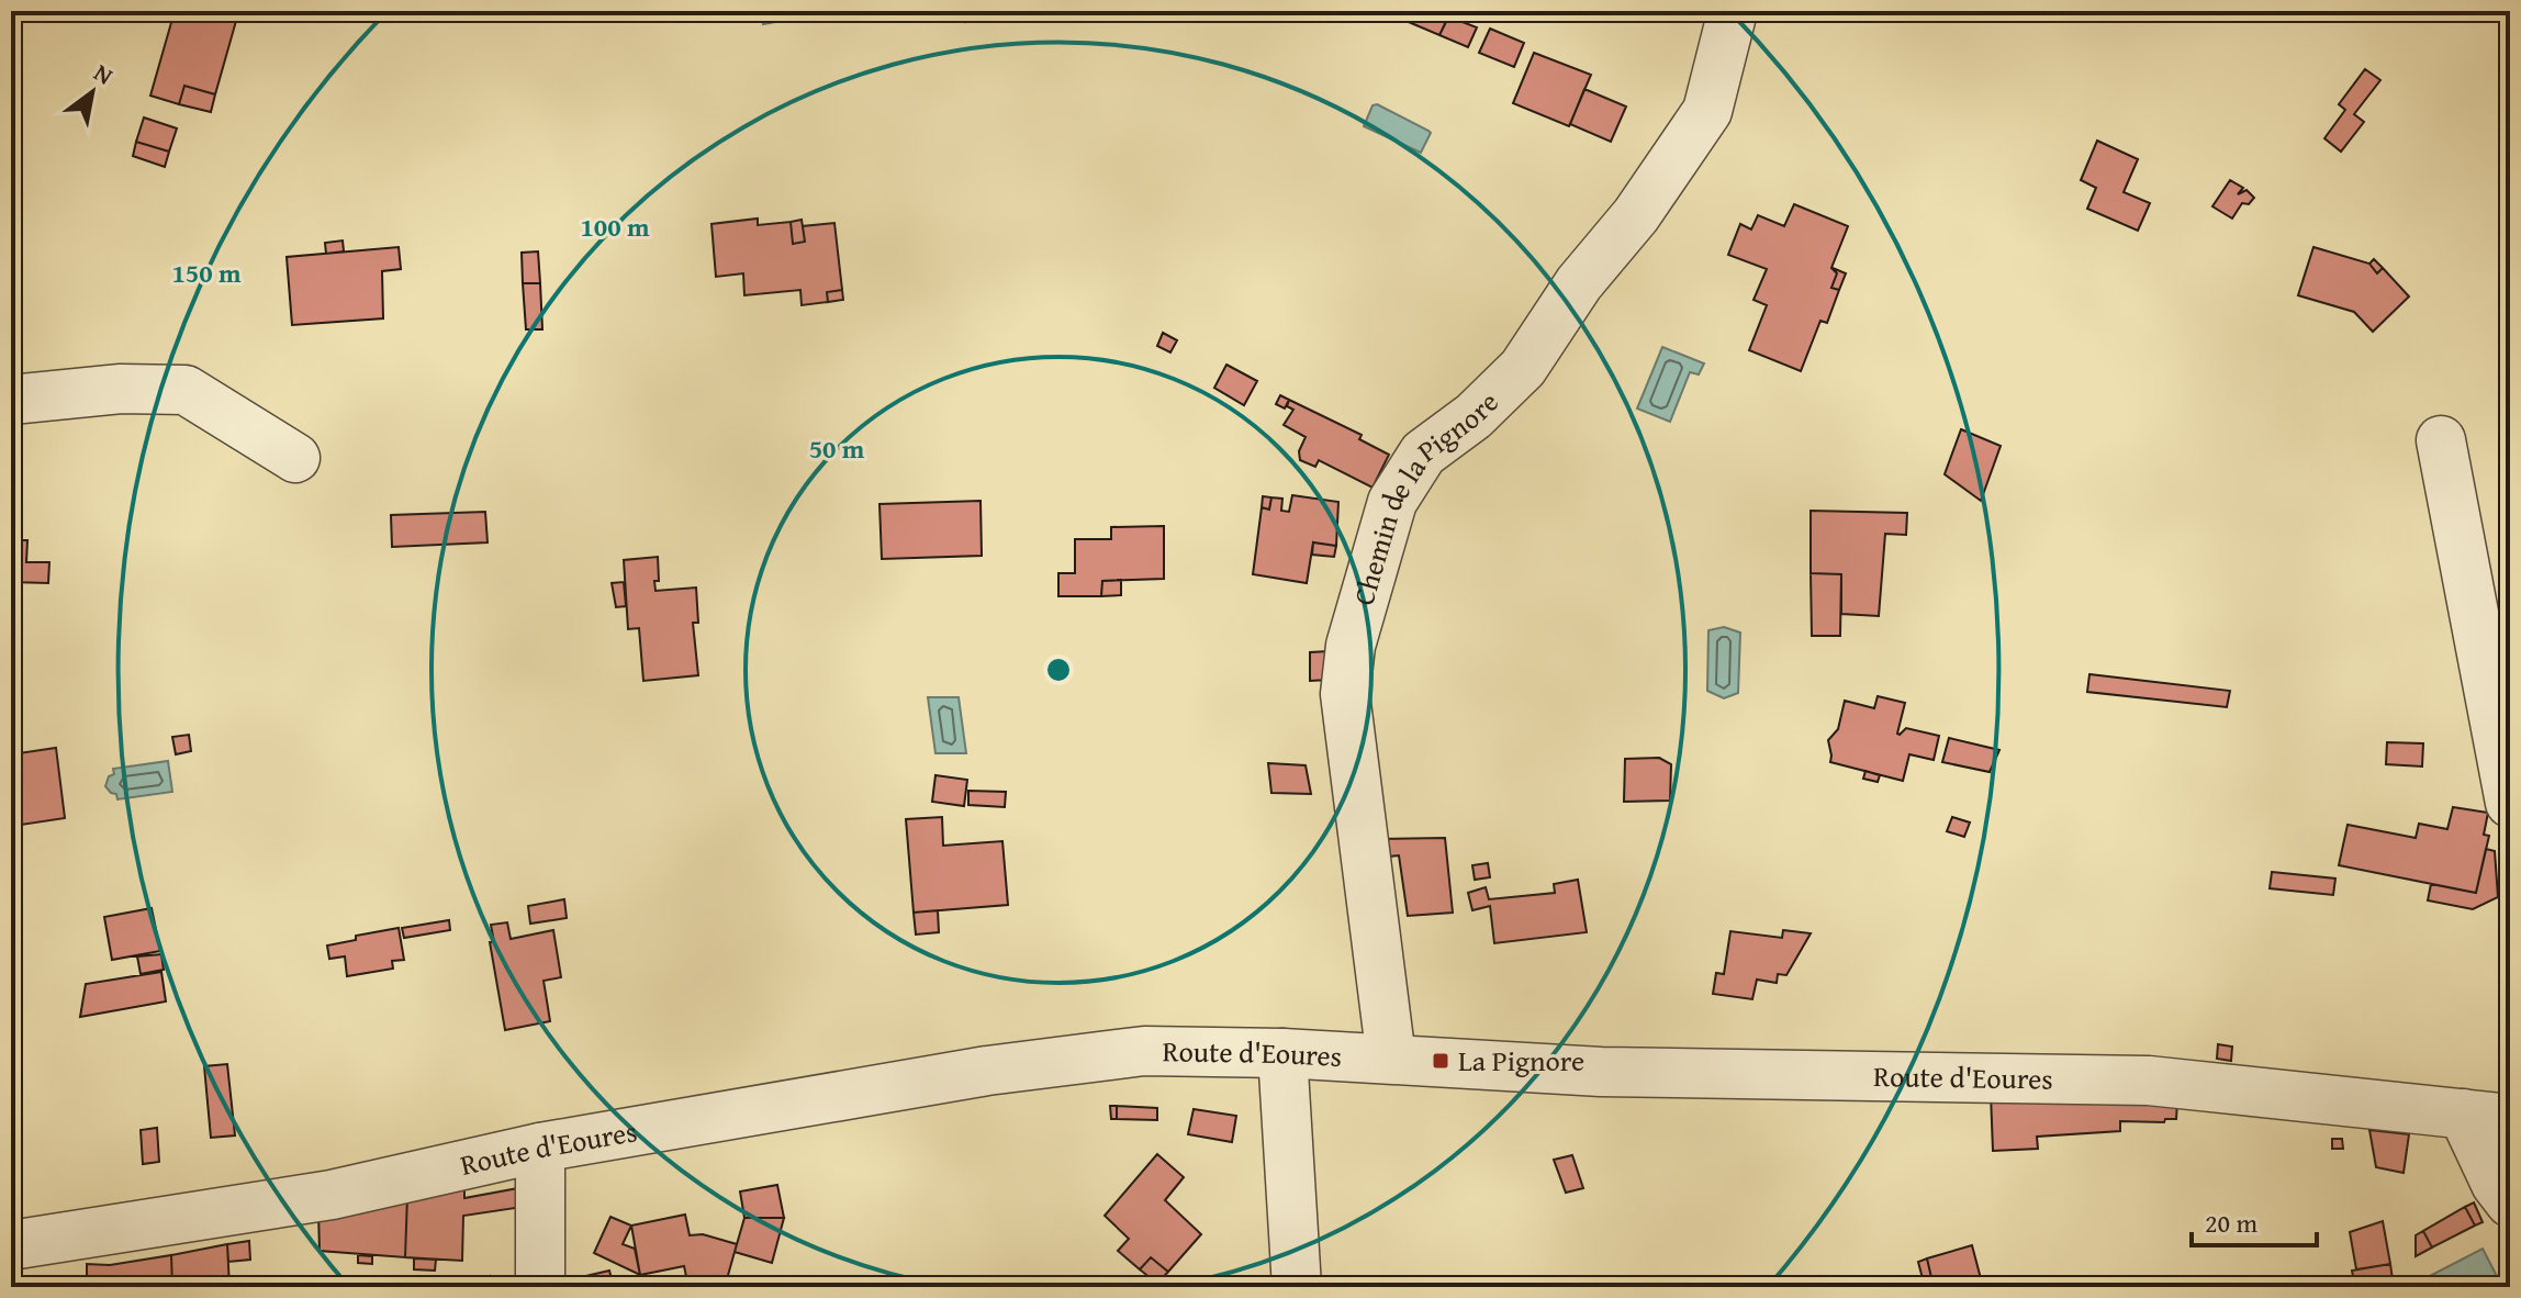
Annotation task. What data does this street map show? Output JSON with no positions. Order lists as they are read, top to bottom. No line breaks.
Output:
{"streets":{"street":["Chemin de la Pignore","Route d'Eoures"]},"crossings":[["Chemin de la Pignore","Route d'Eoures"]],"places":{"transit":["La Pignore"]},"scale_bar":"20 m","north":"top right","rings":["100 m","150 m","50 m"]}
